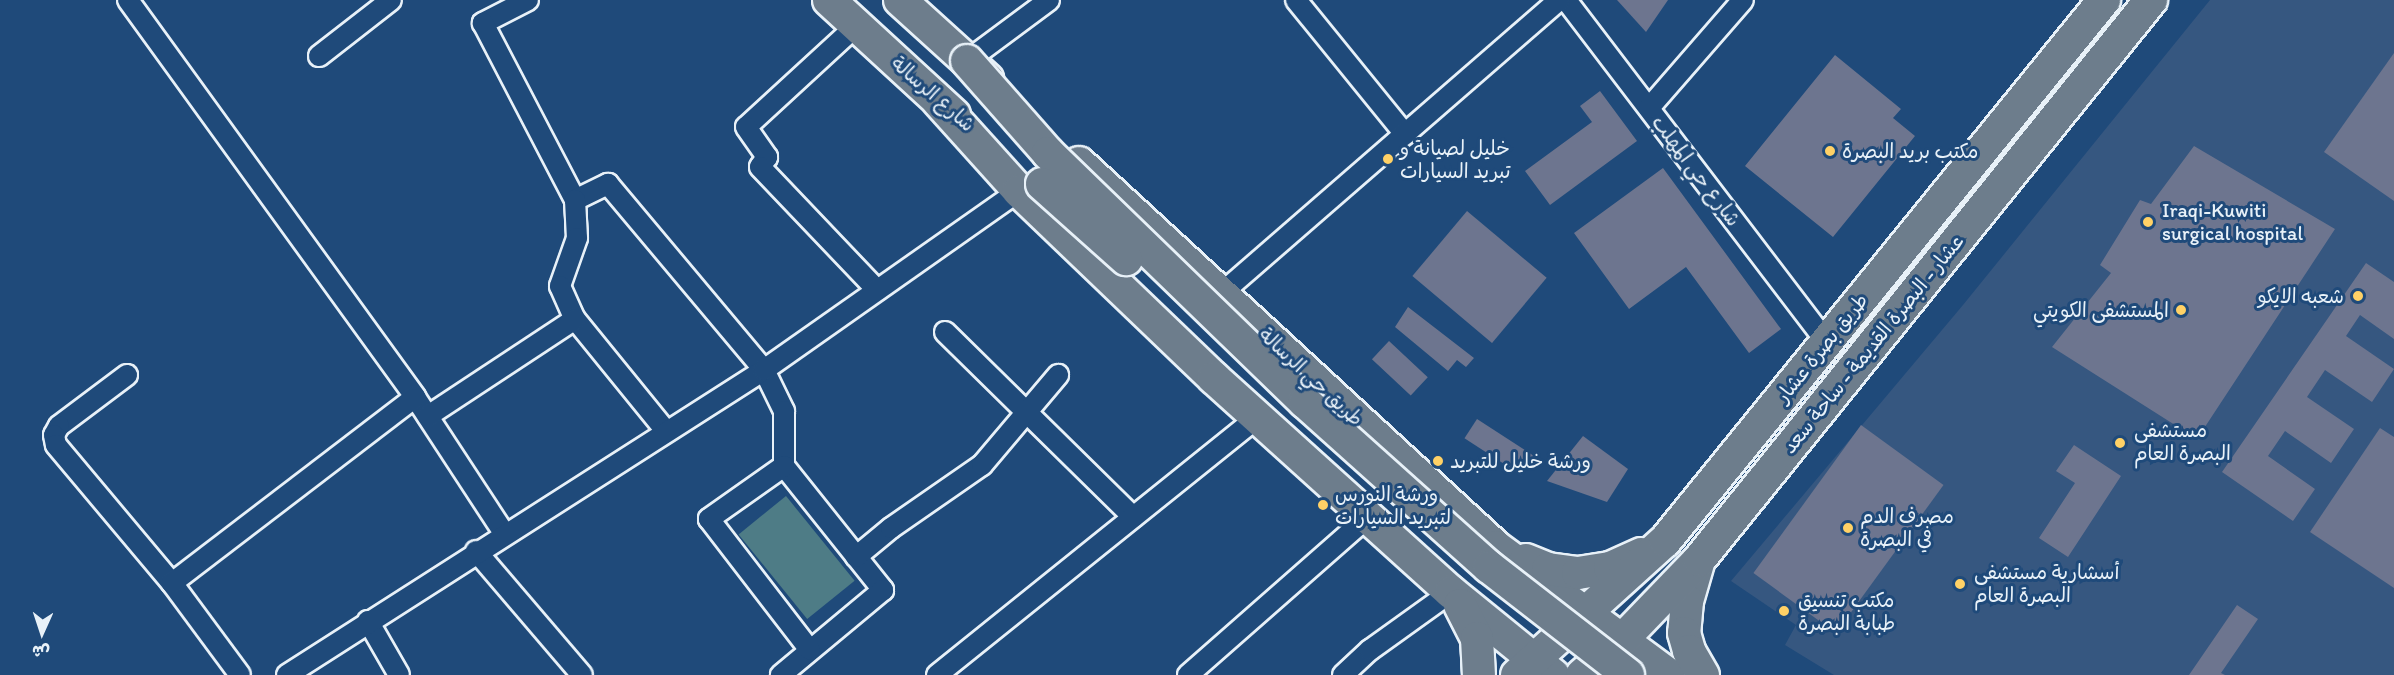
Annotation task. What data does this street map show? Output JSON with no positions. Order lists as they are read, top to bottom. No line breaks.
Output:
{"streets":{"main road":["شارع الرسالة","عشار - البصرة القديمة - ساحة سعد","طريق بصرة عشار","طريق حي الرسالة"],"street":["شارع حي المهلب"]},"crossings":[["شارع الرسالة","طريق حي الرسالة"],["شارع حي المهلب","طريق بصرة عشار"],["عشار - البصرة القديمة - ساحة سعد","طريق حي الرسالة"],["طريق بصرة عشار","طريق حي الرسالة"]],"places":["مكتب بريد البصرة","خليل لصيانة و تبريد السيارات","Iraqi-Kuwiti surgical hospital","شعبه الايكو","المستشفى الكويتي","مستشفى البصرة العام","ورشة خليل للتبريد","ورشة النورس لتبريد السيارات","مصرف الدم في البصرة","أسشارية مستشفى البصرة العام","مكتب تنسيق طبابة البصرة"],"north":"bottom"}
